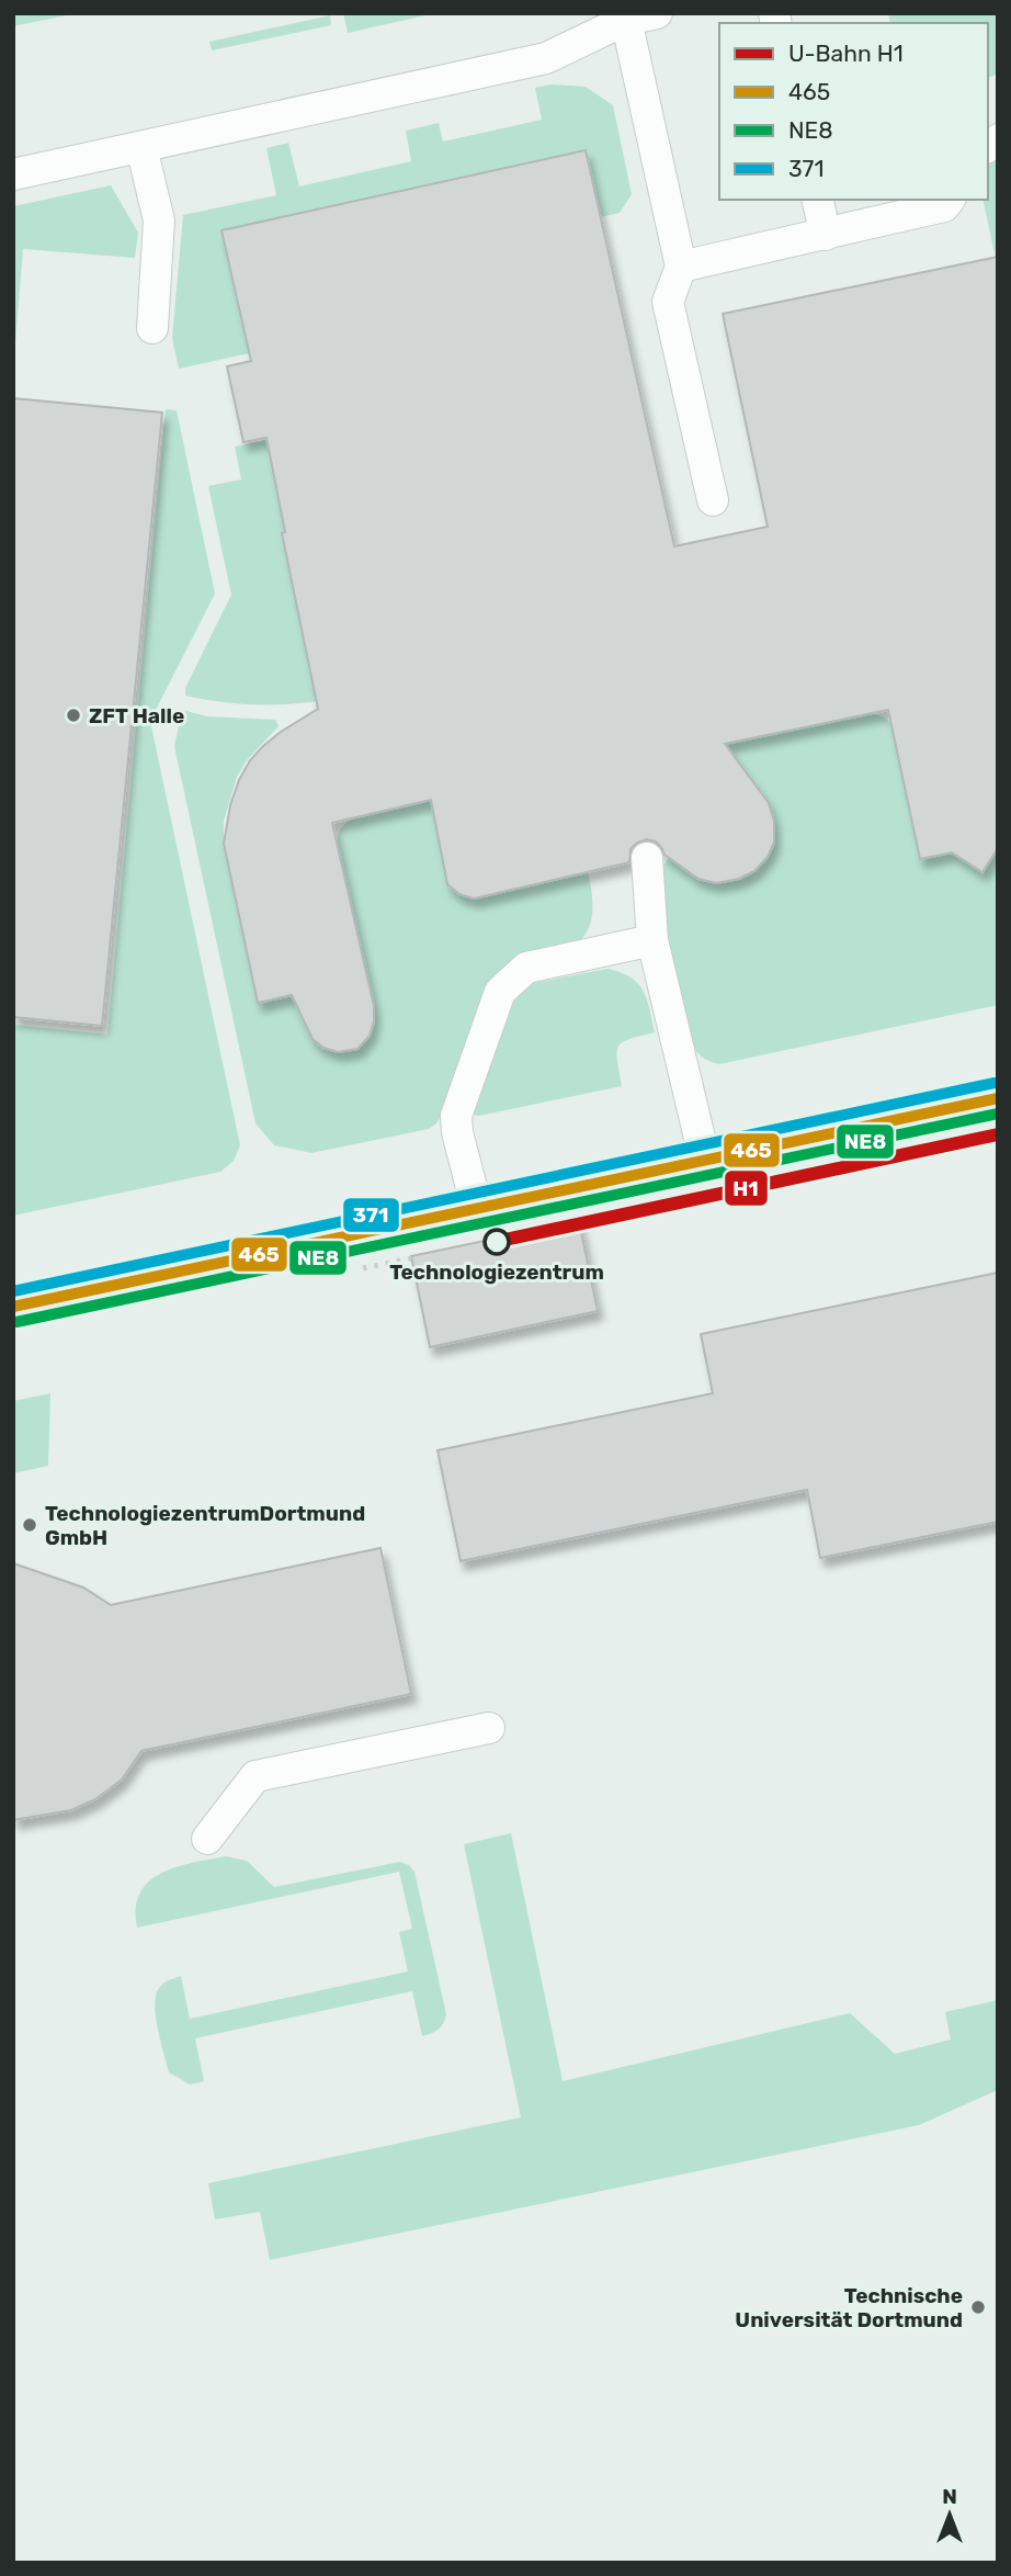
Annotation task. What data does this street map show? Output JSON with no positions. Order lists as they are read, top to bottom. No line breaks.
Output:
{"places":["ZFT Halle","Technologiezentrum","TechnologiezentrumDortmund GmbH","Technische Universität Dortmund"],"lines":["transit line 371","transit line 465","transit line NE8","metro line H1"],"legend":["U-Bahn H1","465","NE8","371"],"north":"top"}
